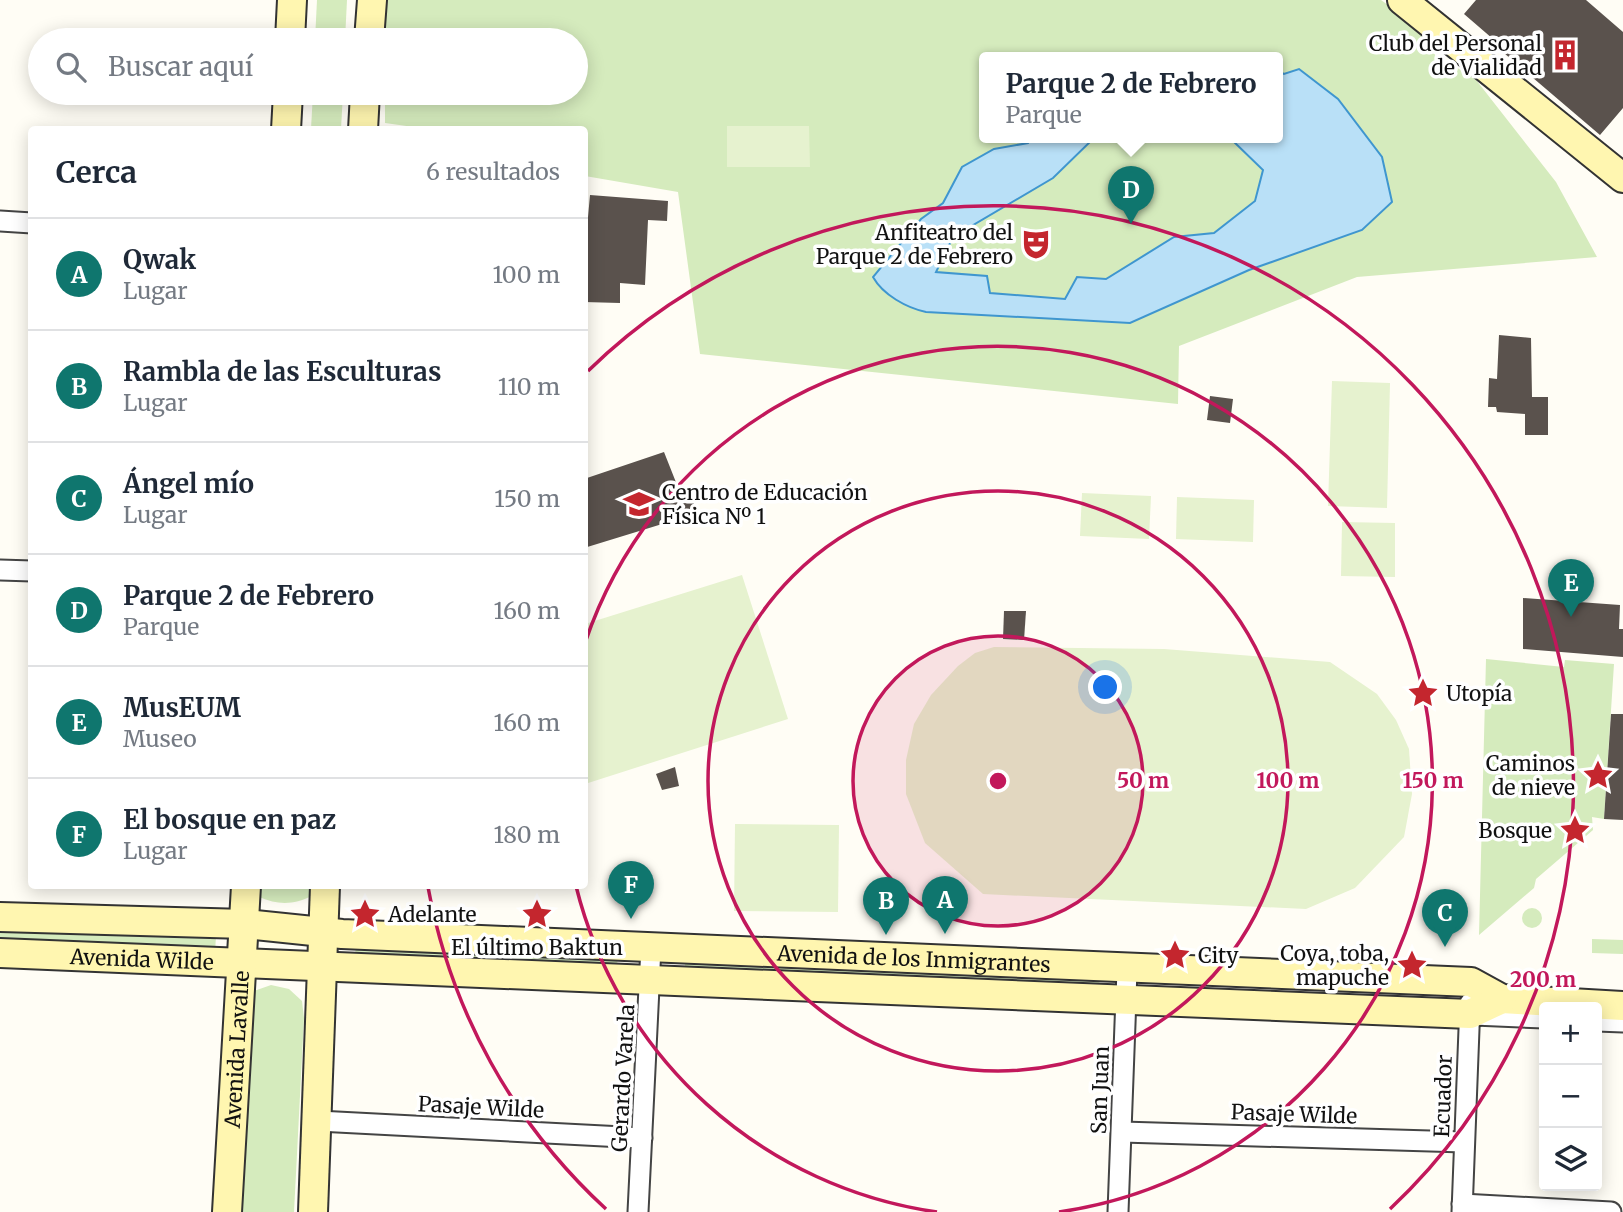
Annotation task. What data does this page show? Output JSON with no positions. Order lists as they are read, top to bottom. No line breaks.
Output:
{"streets":{"main road":["Avenida Wilde","Avenida de los Inmigrantes","Avenida Lavalle"],"street":["Gerardo Varela","San Juan","Ecuador","Pasaje Wilde"]},"crossings":[["Avenida Wilde","Avenida de los Inmigrantes"],["Avenida Wilde","Avenida Lavalle"],["Avenida de los Inmigrantes","Gerardo Varela"],["Avenida de los Inmigrantes","San Juan"],["Avenida de los Inmigrantes","Ecuador"],["Gerardo Varela","Pasaje Wilde"],["San Juan","Pasaje Wilde"],["Ecuador","Pasaje Wilde"]],"places":{"building":["Club del Personal de Vialidad"],"theatre":["Anfiteatro del Parque 2 de Febrero"],"school or university":["Centro de Educación Física Nº 1"],"place":["Utopía","Caminos de nieve","Bosque","Adelante","El último Baktun","City","Coya, toba, mapuche"]},"page":{"search":"Buscar aquí","popup":["Parque 2 de Febrero","Parque"],"heading":["Cerca","6 resultados"],"pins":["D","E","F","A","B","C"],"list":[{"mark":"A","name":"Qwak","note":"Lugar","value":"100 m"},{"mark":"B","name":"Rambla de las Esculturas","note":"Lugar","value":"110 m"},{"mark":"C","name":"Ángel mío","note":"Lugar","value":"150 m"},{"mark":"D","name":"Parque 2 de Febrero","note":"Parque","value":"160 m"},{"mark":"E","name":"MusEUM","note":"Museo","value":"160 m"},{"mark":"F","name":"El bosque en paz","note":"Lugar","value":"180 m"}],"map_buttons":["+","−"]},"rings":["50 m","100 m","150 m","200 m"]}
